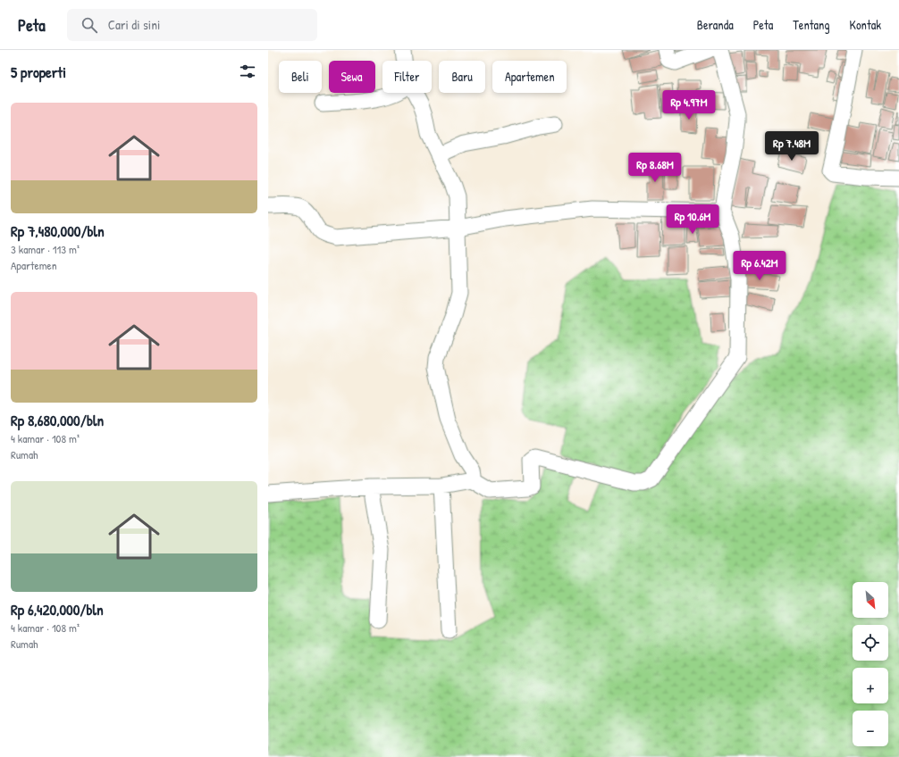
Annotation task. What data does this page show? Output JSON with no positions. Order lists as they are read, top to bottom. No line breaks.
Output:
{"north":"bottom right","page":{"header":"Peta","search":"Cari di sini","nav":["Beranda","Peta","Tentang","Kontak"],"heading":"5 properti","chip":["Beli","Sewa","Filter","Baru","Apartemen"],"price":["Rp 4.97M","Rp 7.48M","Rp 8.68M","Rp 10.6M","Rp 6.42M"],"list":[{"name":"Rp 7,480,000/bln","note":"3 kamar · 113 m² · Apartemen"},{"name":"Rp 8,680,000/bln","note":"4 kamar · 108 m² · Rumah"},{"name":"Rp 6,420,000/bln","note":"4 kamar · 108 m² · Rumah"}],"map_buttons":["+","−"]}}
